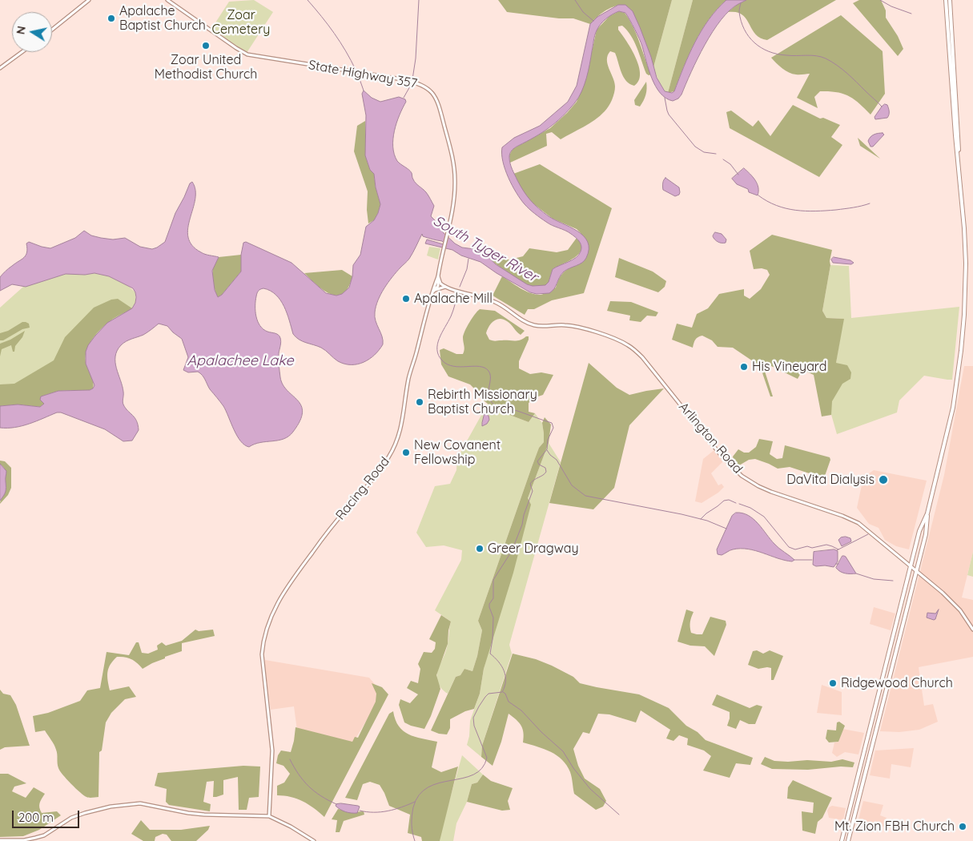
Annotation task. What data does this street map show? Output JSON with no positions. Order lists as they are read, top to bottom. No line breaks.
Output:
{"streets":{"main road":["State Highway 357","Arlington Road","Racing Road"]},"crossings":[["State Highway 357","Arlington Road"],["State Highway 357","Racing Road"],["Arlington Road","Racing Road"]],"water":["South Tyger River","Apalachee Lake"],"parks":["Zoar Cemetery"],"places":["Apalache Baptist Church","Zoar United Methodist Church","Apalache Mill","His Vineyard","Rebirth Missionary Baptist Church","New Covanent Fellowship","DaVita Dialysis","Greer Dragway","Ridgewood Church","Mt. Zion FBH Church"],"scale_bar":"200 m","north":"left"}
